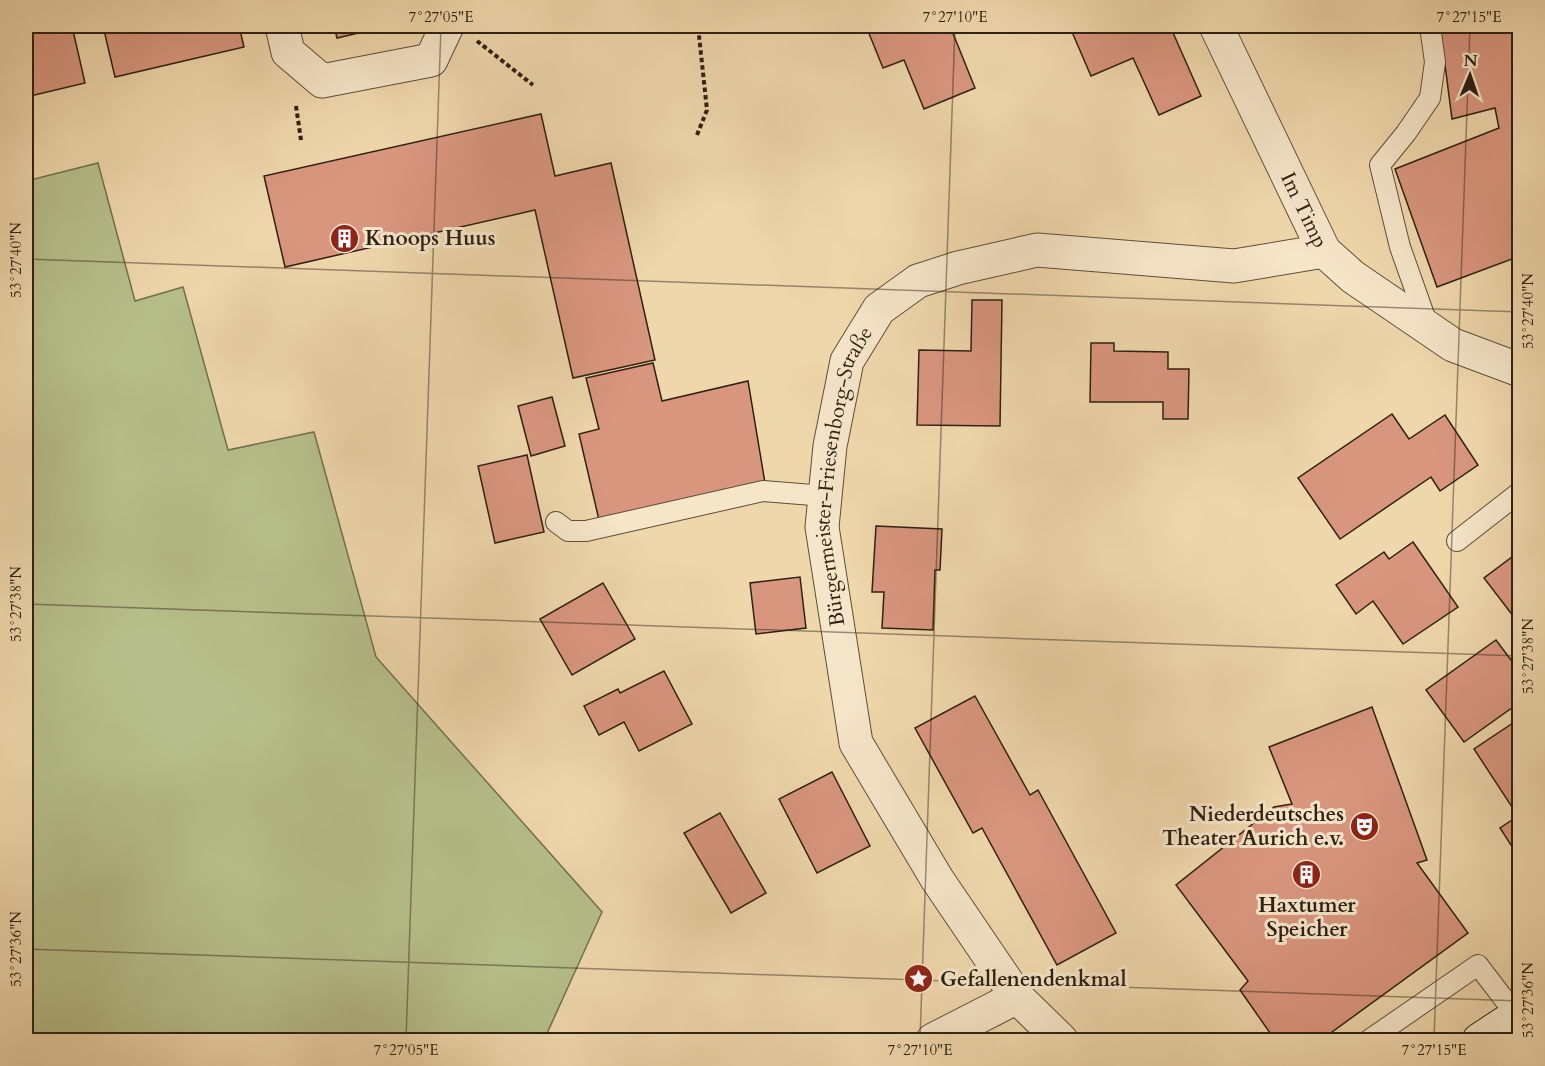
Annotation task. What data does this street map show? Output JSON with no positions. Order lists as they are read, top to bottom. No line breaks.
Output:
{"streets":{"street":["Im Timp","Bürgermeister-Friesenborg-Straße"]},"crossings":[["Im Timp","Bürgermeister-Friesenborg-Straße"]],"places":{"building":["Knoops Huus","Haxtumer Speicher"],"theatre":["Niederdeutsches Theater Aurich e.v."],"place":["Gefallenendenkmal"]},"north":"top","coordinates":["7°27'05\"E","7°27'10\"E","7°27'15\"E","53°27'40\"N","53°27'38\"N","53°27'36\"N"]}
